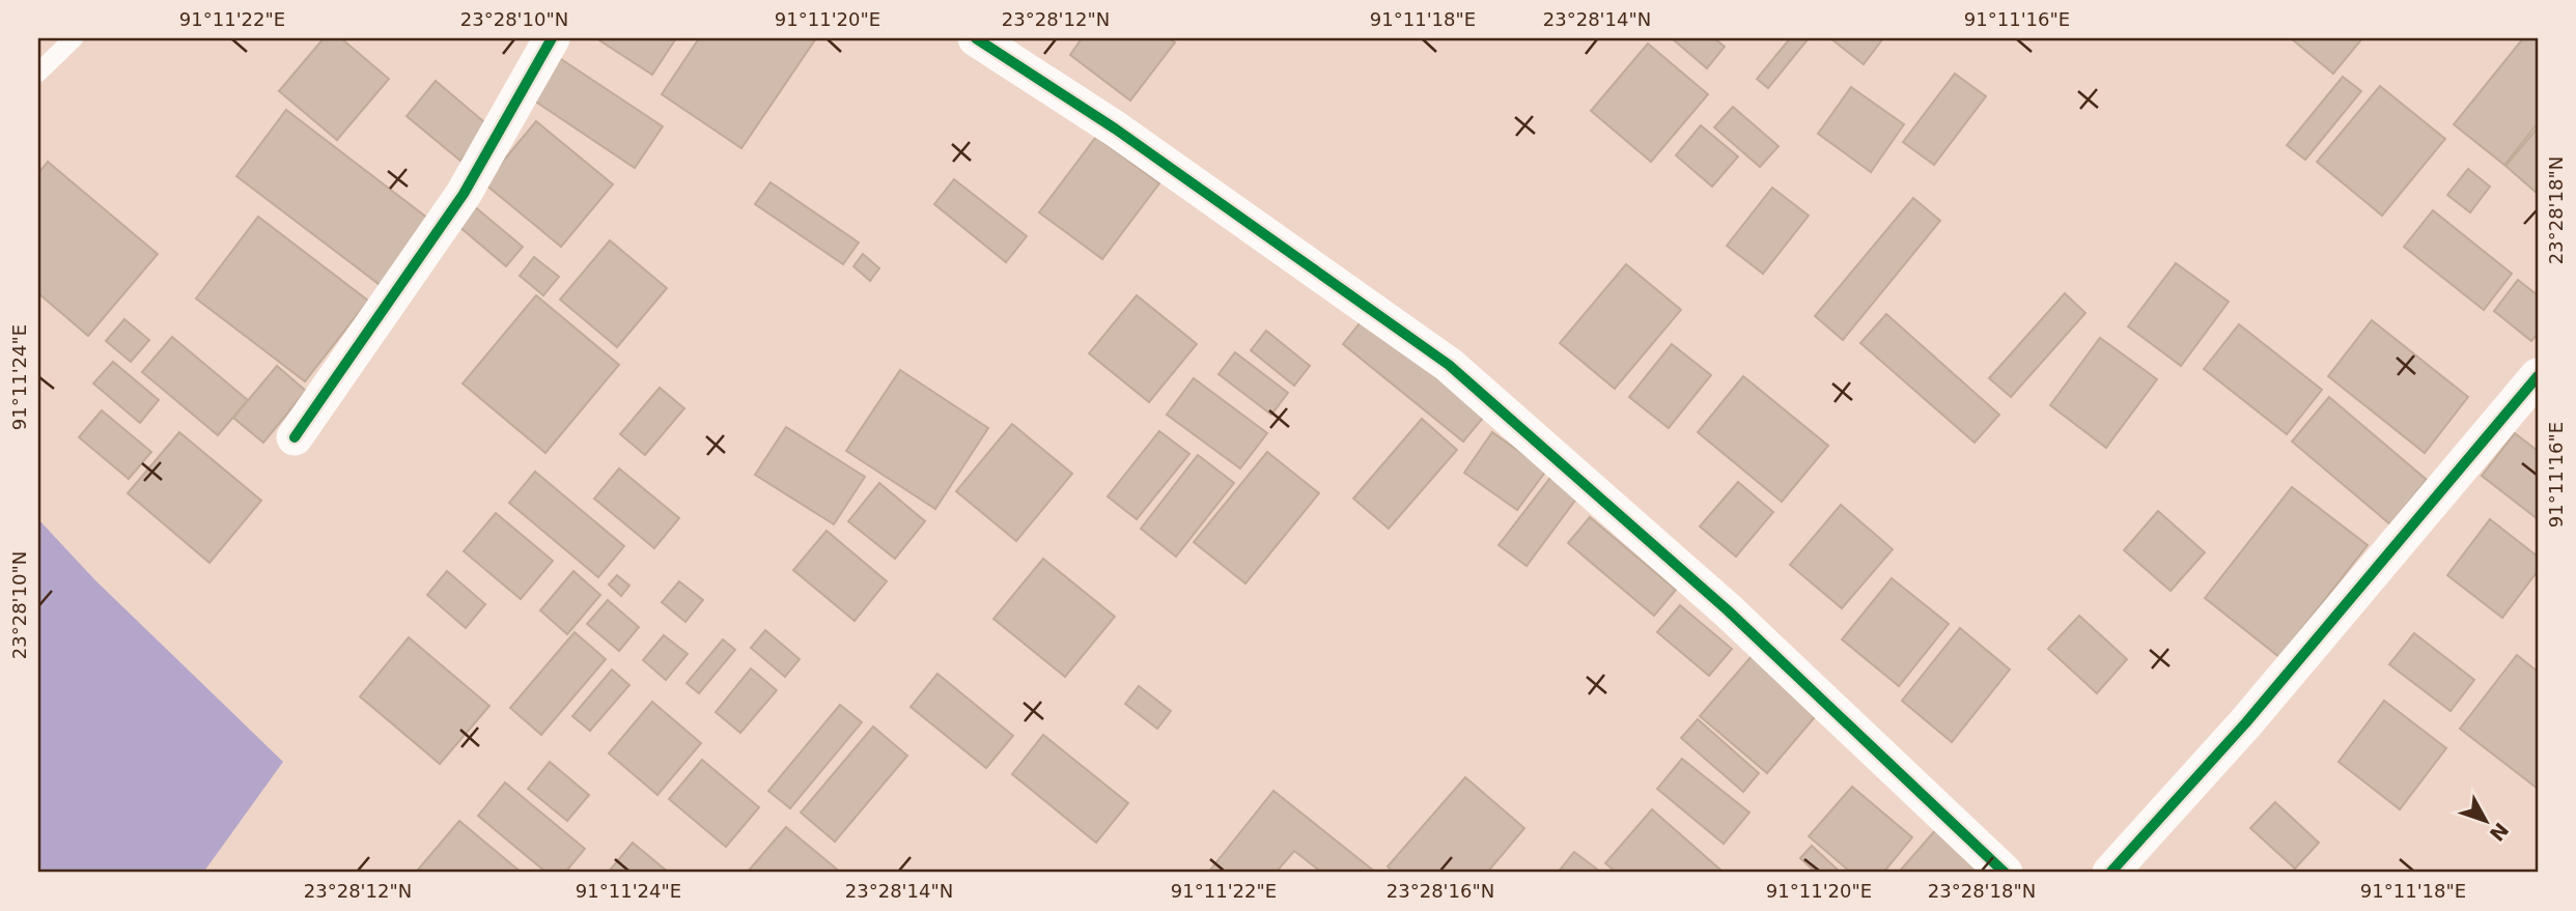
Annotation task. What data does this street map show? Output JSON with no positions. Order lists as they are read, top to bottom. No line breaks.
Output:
{"north":"bottom right","coordinates":["91°11'22\"E","23°28'10\"N","91°11'20\"E","23°28'12\"N","91°11'18\"E","23°28'14\"N","91°11'16\"E","23°28'18\"N","91°11'24\"E","23°28'16\"N"]}
